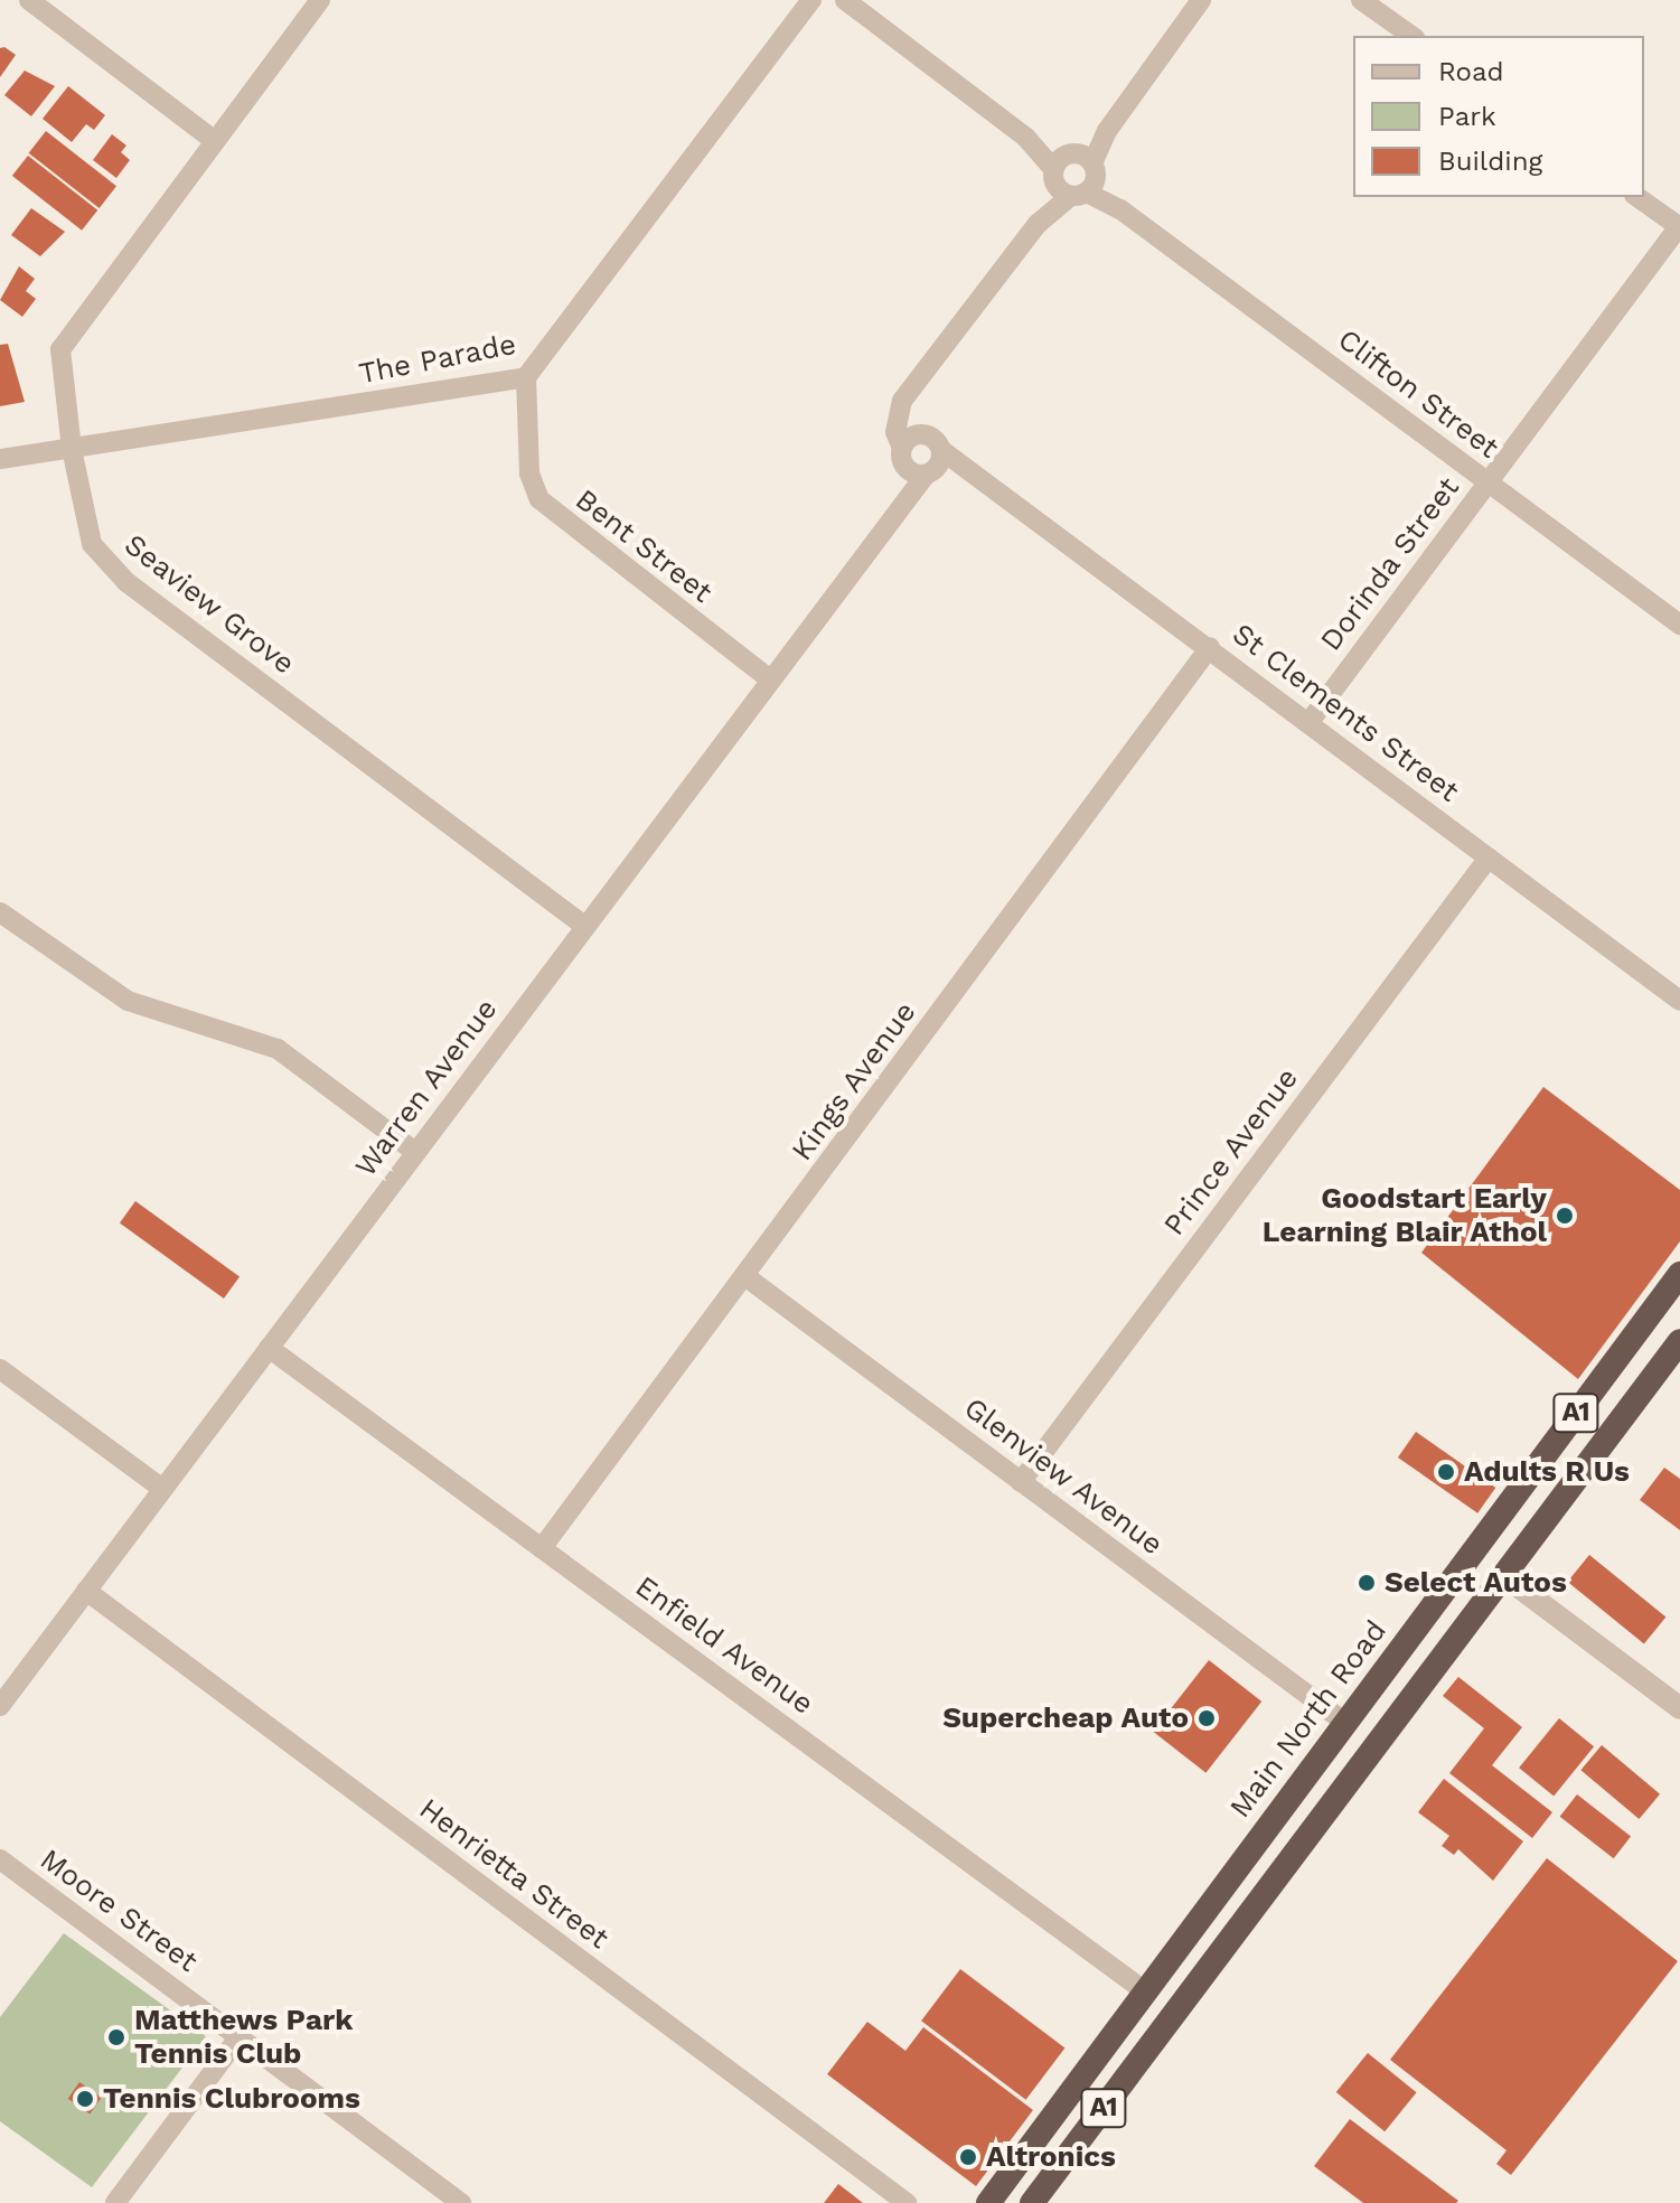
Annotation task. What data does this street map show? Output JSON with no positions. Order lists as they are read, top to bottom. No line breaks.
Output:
{"streets":{"highway":["A1","Main North Road"],"street":["The Parade","Clifton Street","Bent Street","Dorinda Street","Seaview Grove","St Clements Street","Kings Avenue","Warren Avenue","Prince Avenue","Glenview Avenue","Enfield Avenue","Henrietta Street","Moore Street"]},"crossings":[["The Parade","Bent Street"],["The Parade","Seaview Grove"],["Clifton Street","Dorinda Street"],["Bent Street","Warren Avenue"],["Dorinda Street","St Clements Street"],["Seaview Grove","Warren Avenue"],["St Clements Street","Kings Avenue"],["St Clements Street","Prince Avenue"],["Kings Avenue","Glenview Avenue"],["Kings Avenue","Enfield Avenue"],["Warren Avenue","Enfield Avenue"],["Warren Avenue","Henrietta Street"],["Prince Avenue","Glenview Avenue"],["Glenview Avenue","Main North Road"],["Enfield Avenue","Main North Road"]],"places":["Goodstart Early Learning Blair Athol","Adults R Us","Select Autos","Supercheap Auto","Matthews Park Tennis Club","Tennis Clubrooms","Altronics"],"legend":["Road","Park","Building"]}
